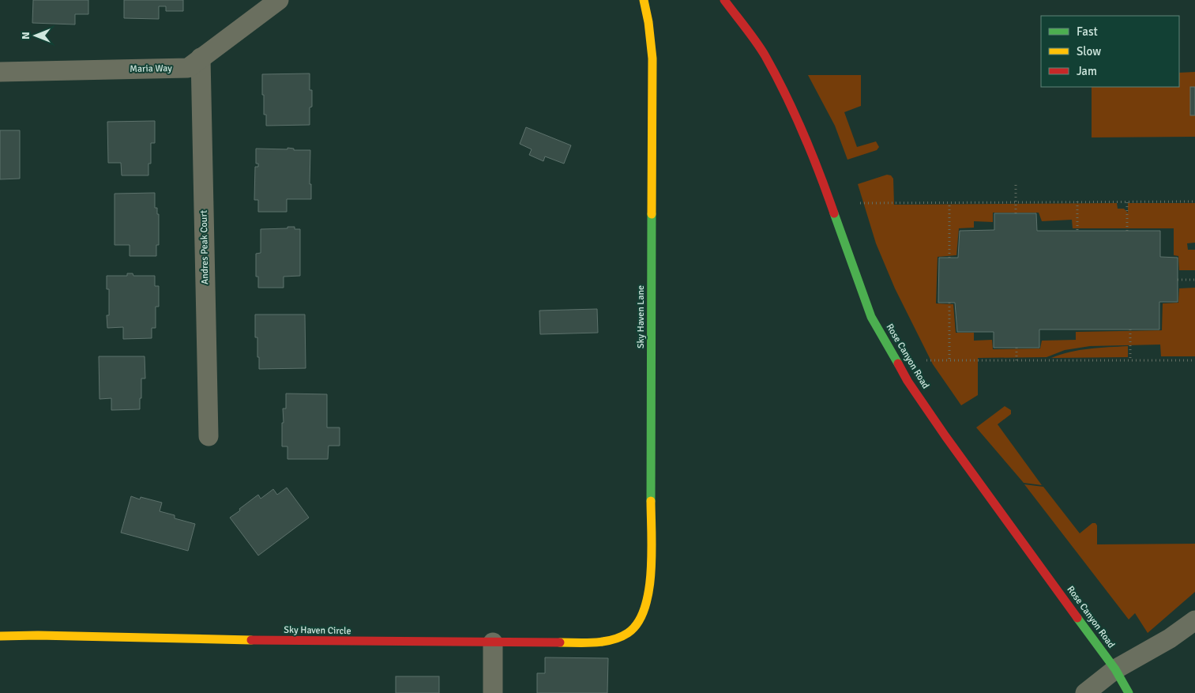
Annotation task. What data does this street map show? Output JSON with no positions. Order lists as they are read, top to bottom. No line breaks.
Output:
{"streets":{"street":["Maria Way","Andres Peak Court","Sky Haven Lane","Rose Canyon Road","Sky Haven Circle"]},"crossings":[["Maria Way","Andres Peak Court"],["Sky Haven Lane","Sky Haven Circle"]],"legend":["Fast","Slow","Jam"],"north":"left"}
